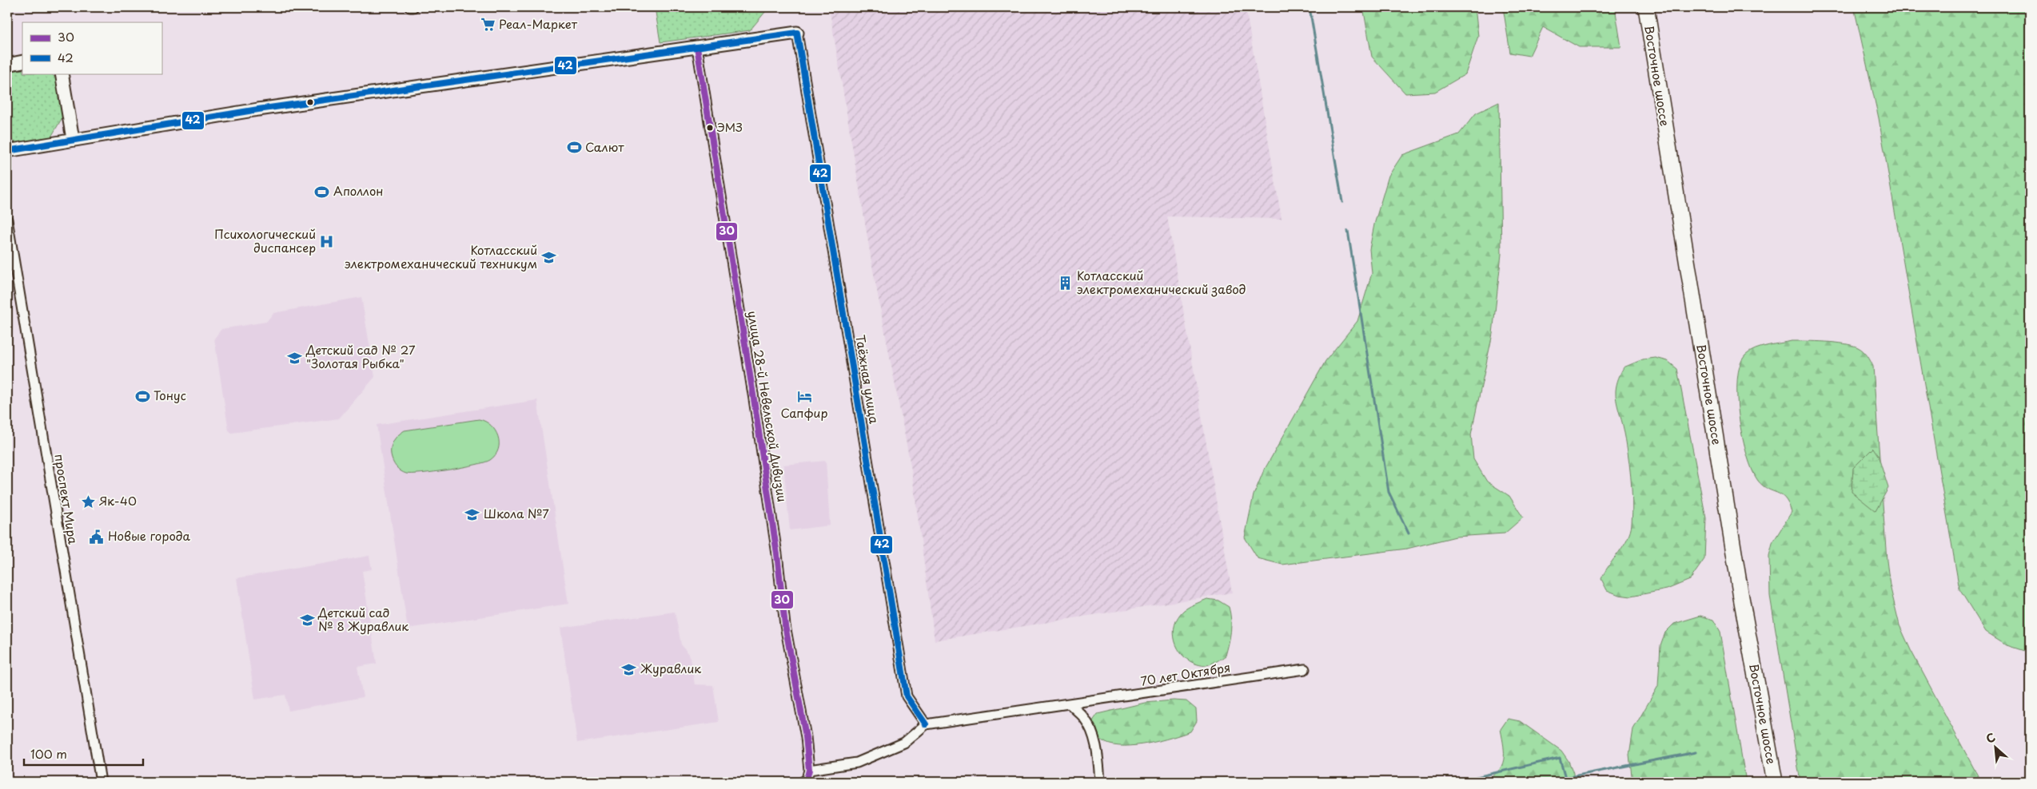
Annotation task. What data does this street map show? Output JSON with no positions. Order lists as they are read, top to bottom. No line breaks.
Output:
{"streets":{"main road":["Восточное шоссе"],"street":["Таёжная улица","улица 28-й Невельской Дивизии","проспект Мира","70 лет Октября"]},"crossings":[["Таёжная улица","70 лет Октября"]],"places":{"supermarket":["Реал-Маркет"],"other":["ЭМЗ"],"sports":["Салют","Аполлон","Тонус"],"hospital":["Психологический диспансер"],"school or university":["Котласский электромеханический техникум","Детский сад № 27 \"Золотая Рыбка\"","Школа №7","Детский сад № 8 Журавлик","Журавлик"],"building":["Котласский электромеханический завод"],"hotel":["Сапфир"],"place":["Як-40"],"public building":["Новые города"]},"lines":["transit line 42","transit line 30"],"legend":["30","42"],"scale_bar":"100 m","north":"top left"}
